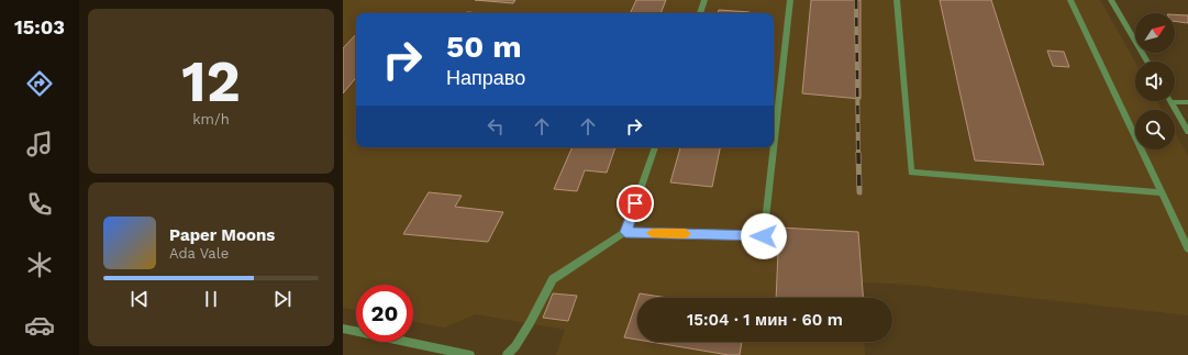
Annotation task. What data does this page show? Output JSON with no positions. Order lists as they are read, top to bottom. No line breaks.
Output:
{"north":"top right","page":{"tabs":"15:03","tile":["12","km/h"],"turn":["50 m","Направо"],"song":["Paper Moons","Ada Vale"],"limit":"20","trip":"15:04 · 1 мин · 60 m"}}
